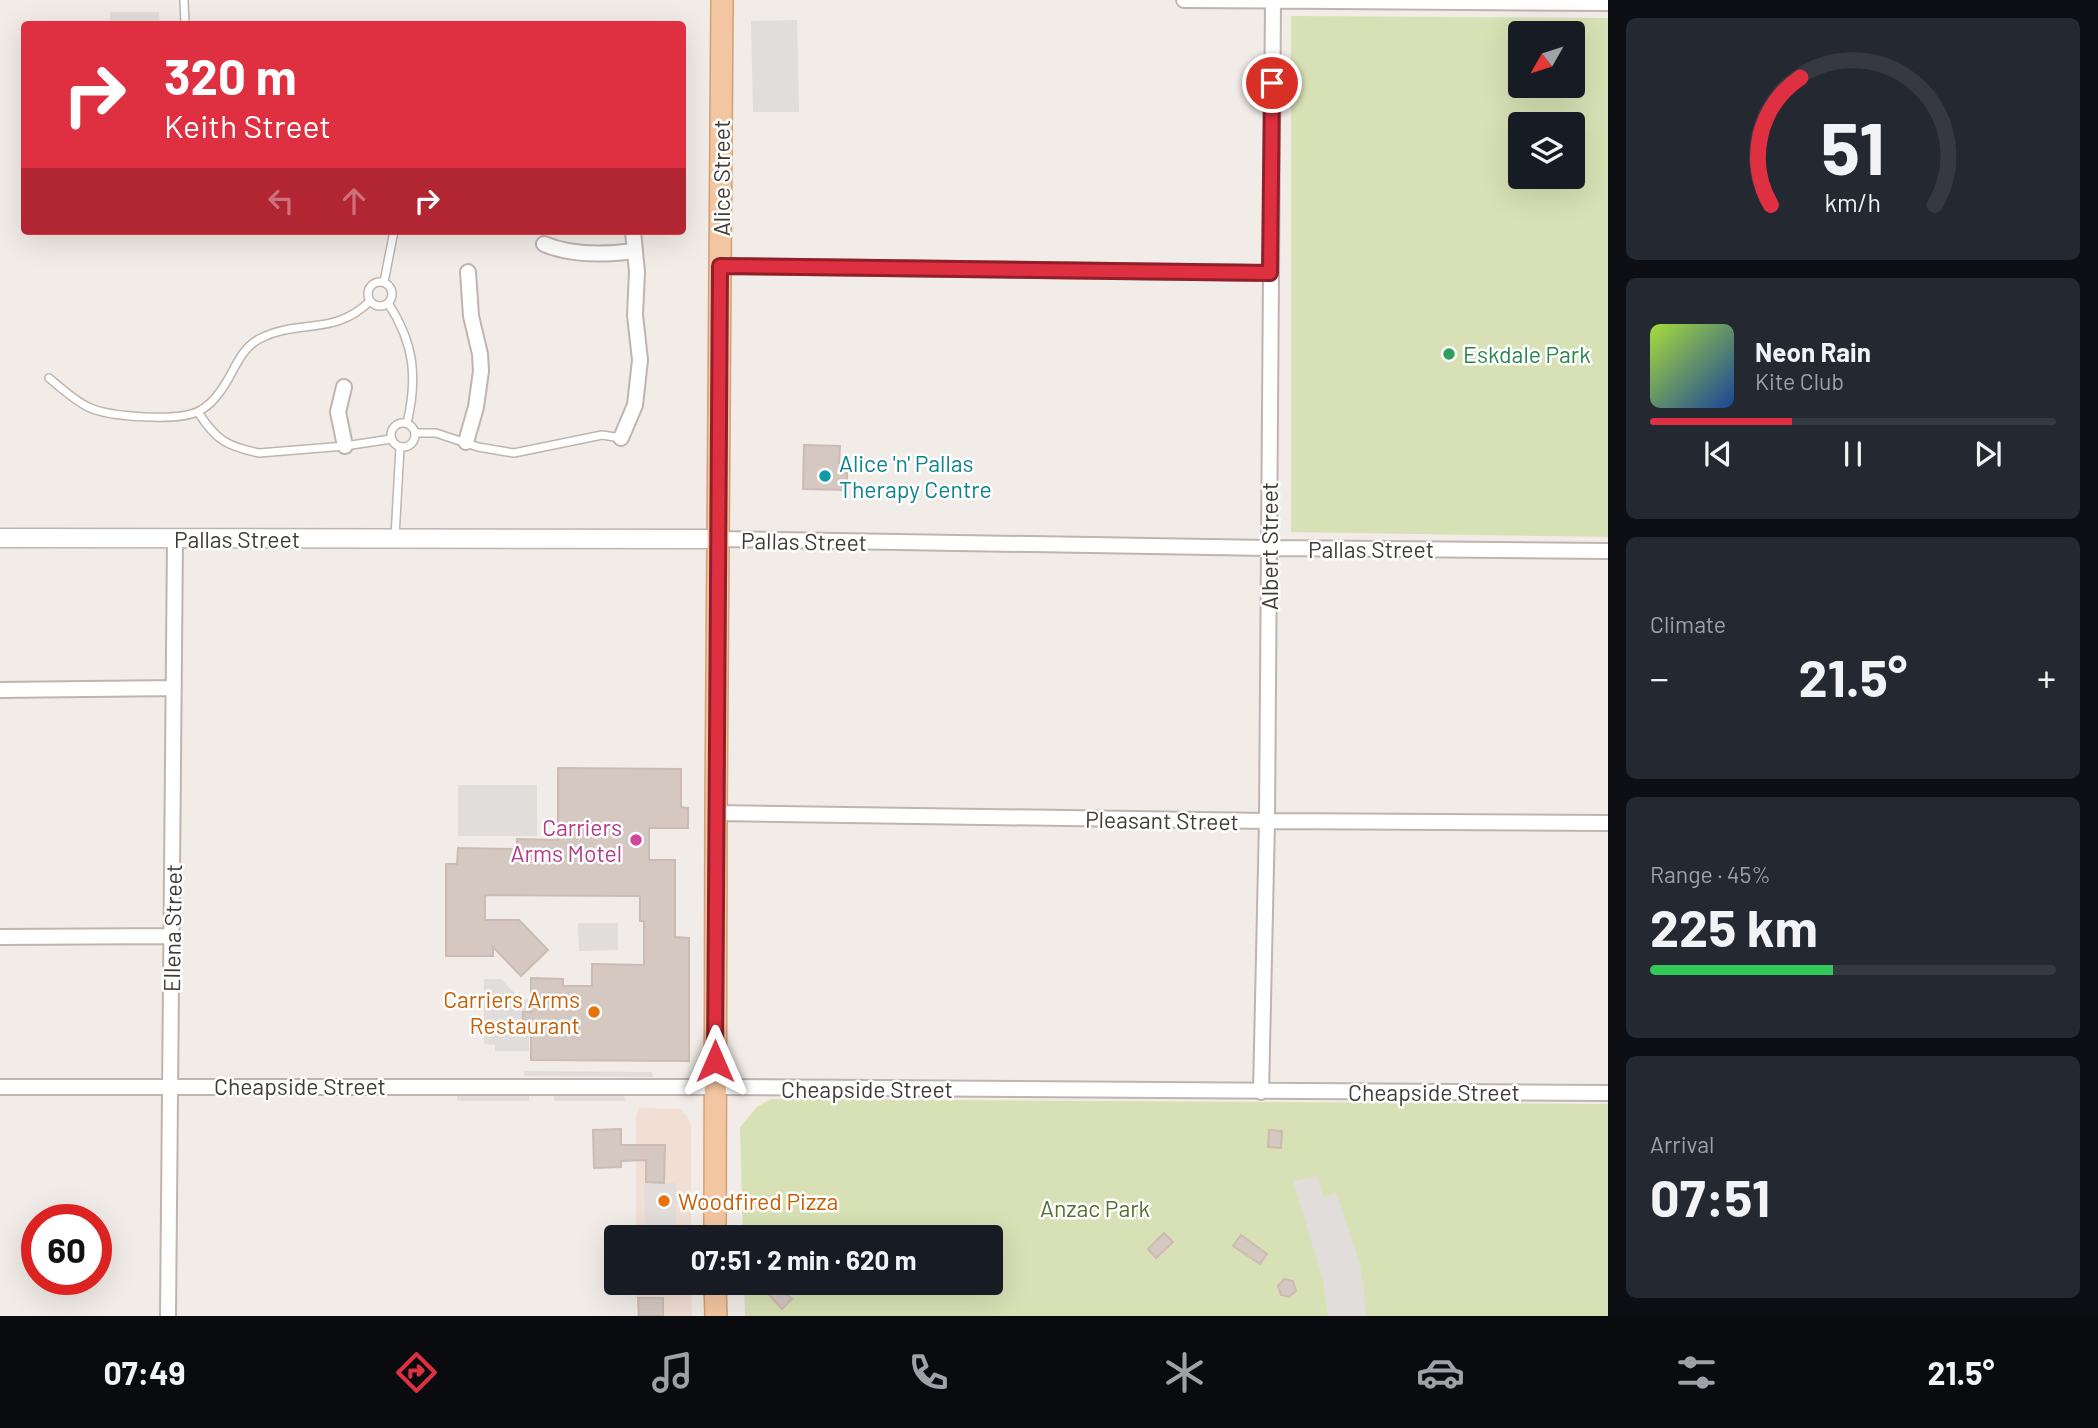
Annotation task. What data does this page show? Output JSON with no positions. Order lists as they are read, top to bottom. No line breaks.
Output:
{"streets":{"main road":["Alice Street"],"street":["Pallas Street","Albert Street","Pleasant Street","Ellena Street","Cheapside Street"]},"crossings":[["Alice Street","Pallas Street"],["Alice Street","Pleasant Street"],["Alice Street","Cheapside Street"],["Pallas Street","Albert Street"],["Pallas Street","Ellena Street"],["Albert Street","Pleasant Street"],["Albert Street","Cheapside Street"],["Ellena Street","Cheapside Street"]],"parks":["Anzac Park"],"places":["Eskdale Park","Alice 'n' Pallas Therapy Centre","Carriers Arms Motel","Carriers Arms Restaurant","Woodfired Pizza"],"north":"bottom left","page":{"turn":["320 m","Keith Street"],"song":["Neon Rain","Kite Club"],"tile":["Climate",["Range · 45%","225 km"],["Arrival","07:51"]],"heat":["−","21.5°","+"],"limit":"60","trip":"07:51 · 2 min · 620 m","tabs":["07:49","21.5°"],"gauge":["51","km/h"]}}
